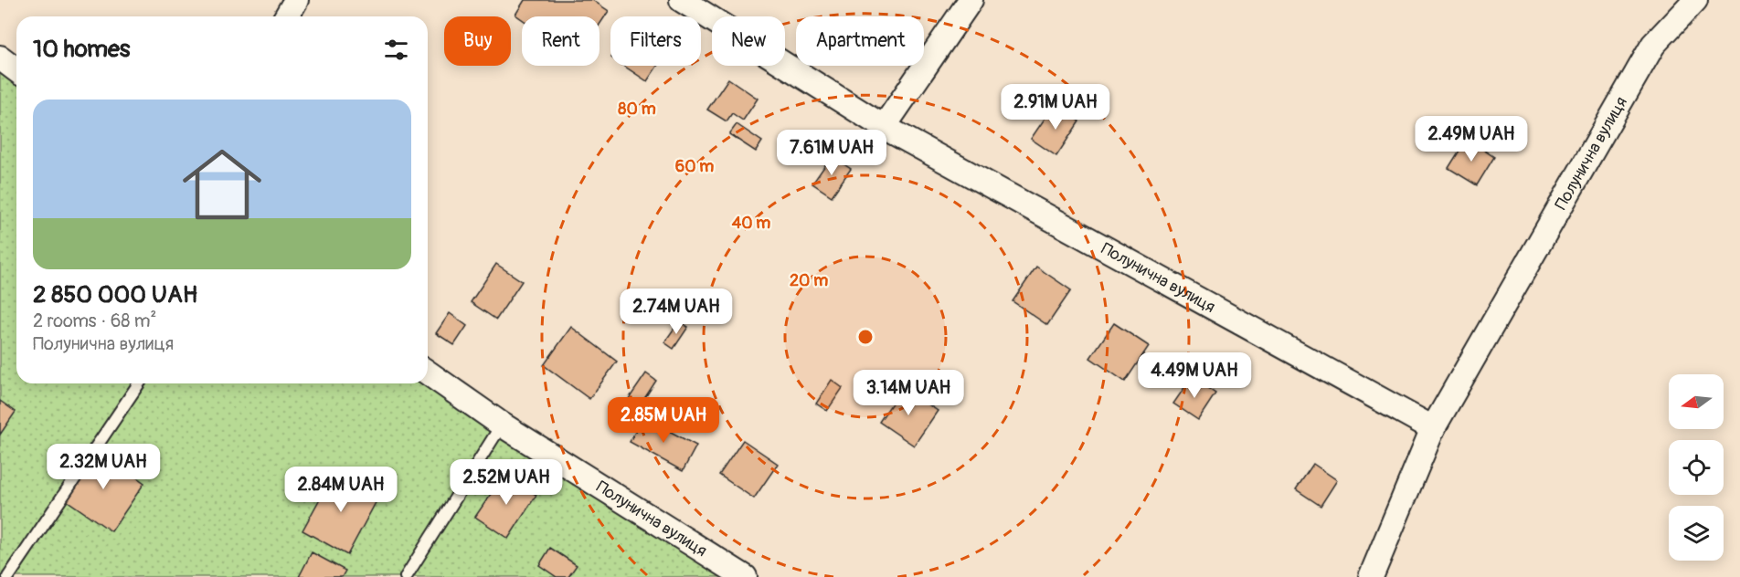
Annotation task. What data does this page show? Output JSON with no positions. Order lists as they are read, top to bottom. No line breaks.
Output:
{"streets":{"street":["Полунична вулиця"]},"north":"left","page":{"chip":["Buy","Rent","Filters","New","Apartment"],"heading":"10 homes","list":[{"name":"2 850 000 UAH","note":"2 rooms · 68 m² · Полунична вулиця"}],"price":["2.91M UAH","2.49M UAH","7.61M UAH","2.74M UAH","4.49M UAH","3.14M UAH","2.85M UAH","2.32M UAH","2.52M UAH","2.84M UAH"]},"rings":["80 m","60 m","40 m","20 m"]}
